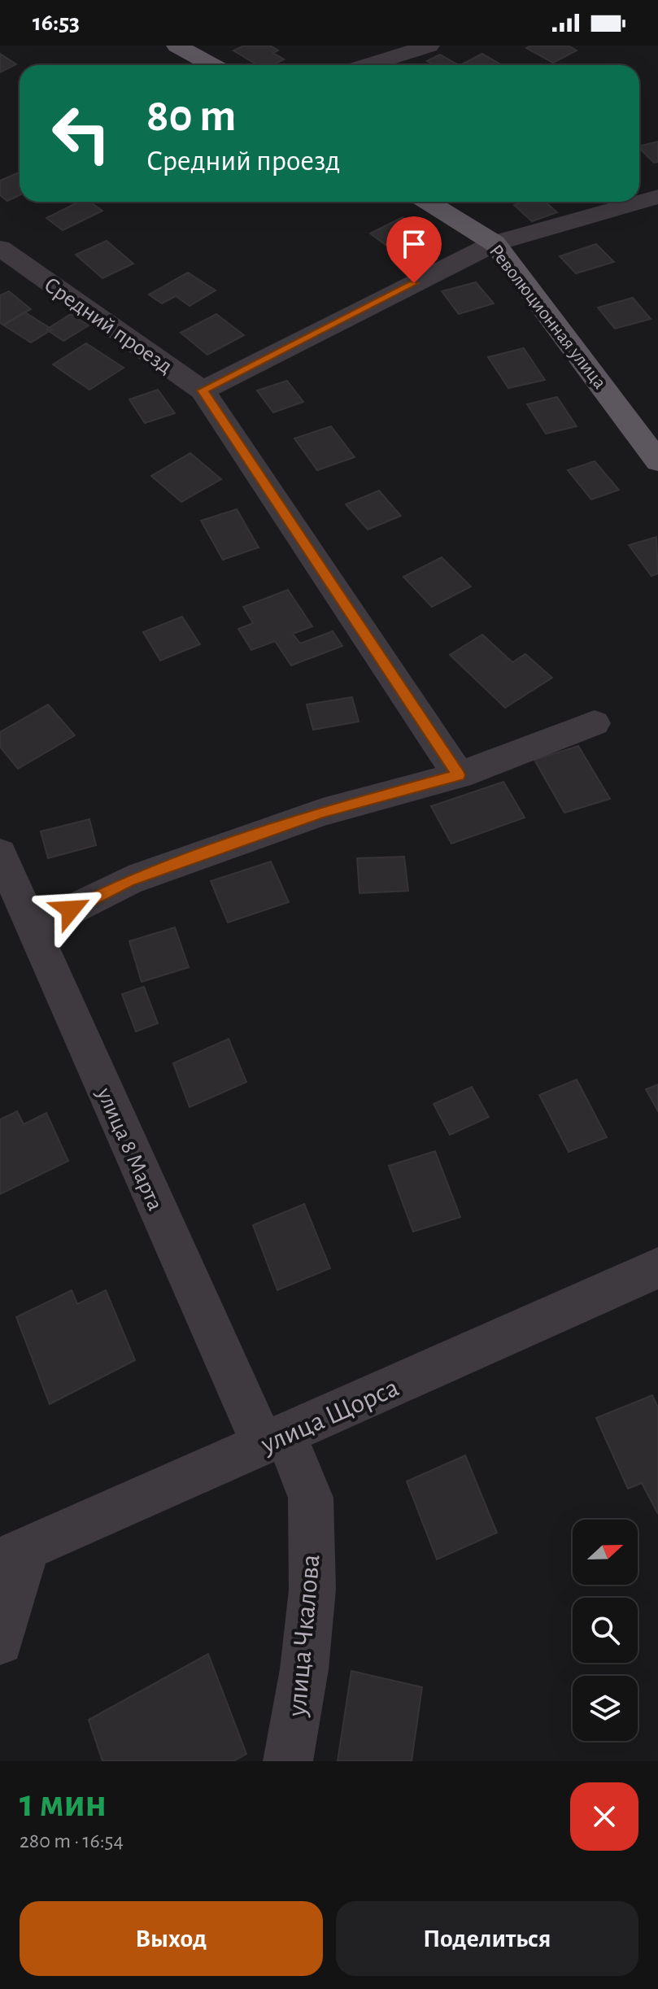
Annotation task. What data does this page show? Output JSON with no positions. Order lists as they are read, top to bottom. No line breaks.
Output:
{"streets":{"main road":["Революционная улица"],"street":["Средний проезд","улица 8 Марта","улица Щорса","улица Чкалова"]},"crossings":[["улица 8 Марта","улица Щорса"],["улица 8 Марта","улица Чкалова"],["улица Щорса","улица Чкалова"]],"north":"right","page":{"status":"16:53","turn":["80 m","Средний проезд"],"heading":["1 мин","280 m · 16:54"],"buttons":["Выход","Поделиться"]}}
